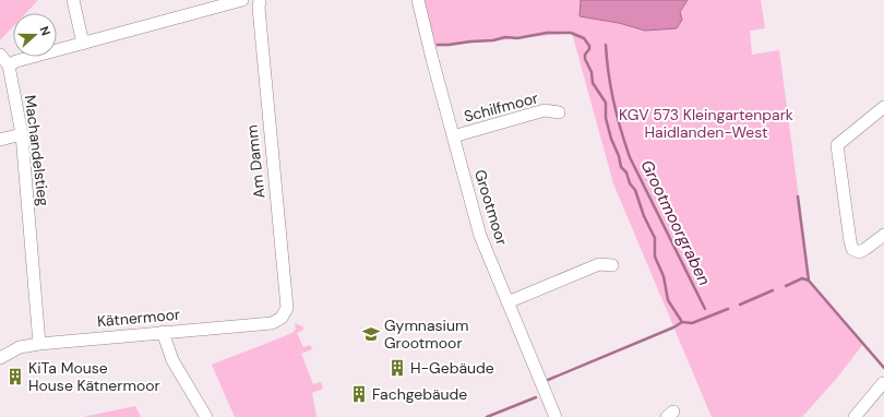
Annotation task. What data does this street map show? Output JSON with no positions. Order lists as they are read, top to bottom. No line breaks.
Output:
{"streets":{"street":["Schilfmoor","Machandelstieg","Am Damm","Grootmoor","Kätnermoor"]},"crossings":[["Schilfmoor","Grootmoor"],["Machandelstieg","Kätnermoor"],["Am Damm","Kätnermoor"]],"water":["Grootmoorgraben"],"parks":["KGV 573 Kleingartenpark Haidlanden-West"],"places":{"school or university":["Gymnasium Grootmoor"],"building":["H-Gebäude","KiTa Mouse House Kätnermoor","Fachgebäude"]},"north":"right"}
